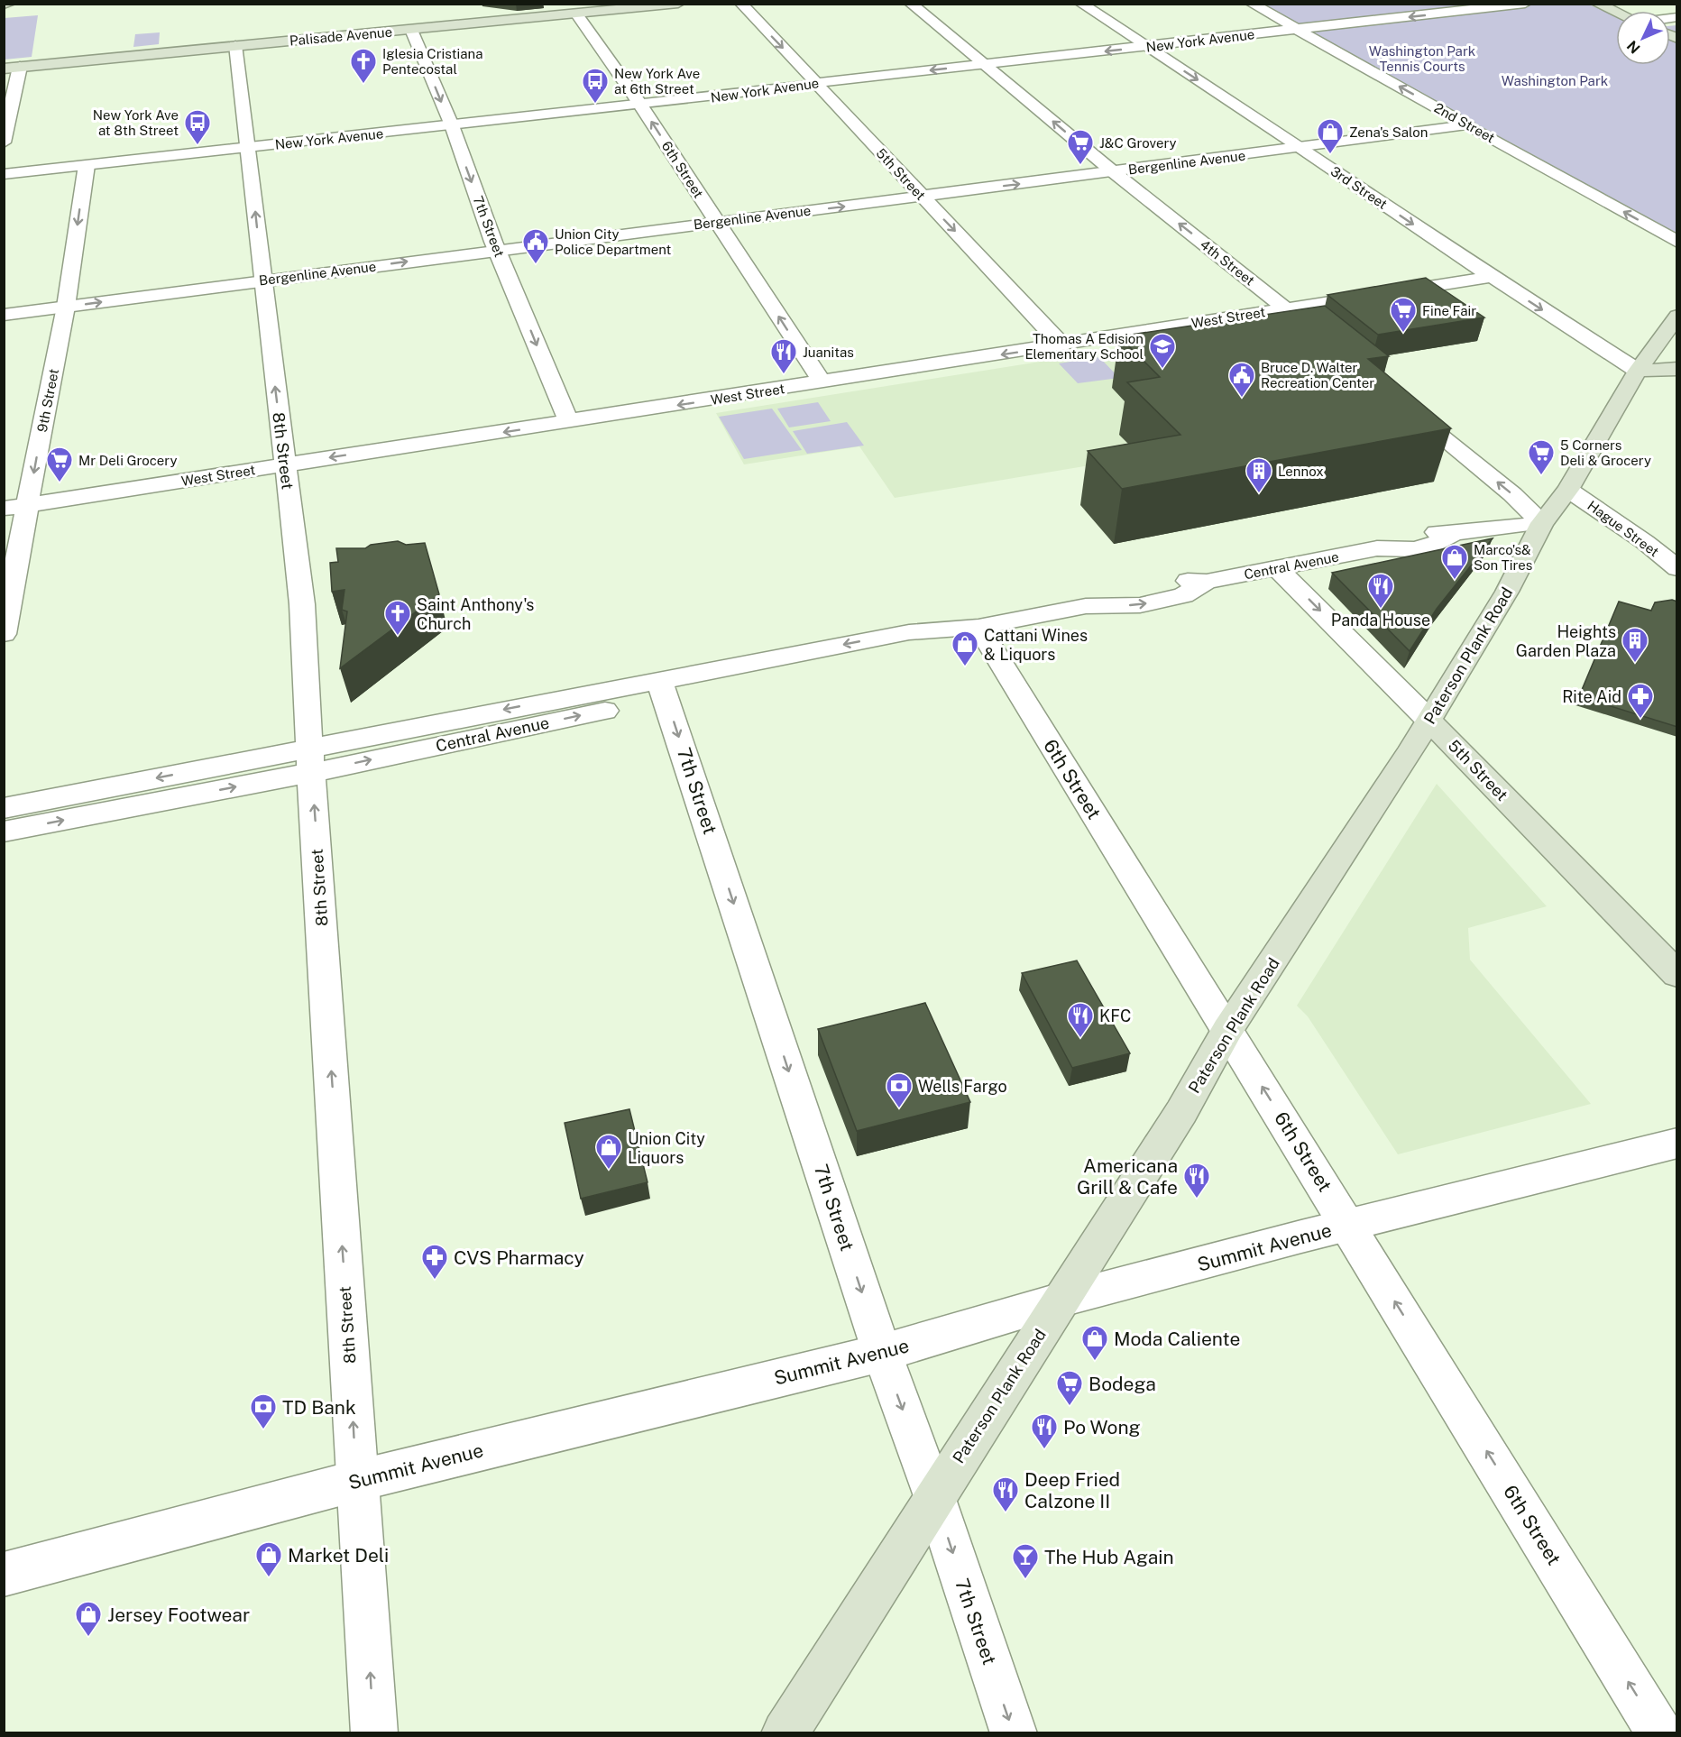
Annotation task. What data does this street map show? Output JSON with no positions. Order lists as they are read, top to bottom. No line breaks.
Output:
{"streets":{"main road":["Palisade Avenue","5th Street","Paterson Plank Road"],"street":["New York Avenue","2nd Street","Bergenline Avenue","6th Street","3rd Street","7th Street","4th Street","West Street","9th Street","8th Street","Hague Street","Central Avenue","Summit Avenue"]},"crossings":[["Palisade Avenue","6th Street"],["Palisade Avenue","7th Street"],["Palisade Avenue","8th Street"],["New York Avenue","2nd Street"],["New York Avenue","6th Street"],["New York Avenue","5th Street"],["New York Avenue","3rd Street"],["New York Avenue","7th Street"],["New York Avenue","4th Street"],["New York Avenue","9th Street"],["New York Avenue","8th Street"],["2nd Street","Bergenline Avenue"],["Bergenline Avenue","6th Street"],["Bergenline Avenue","5th Street"],["Bergenline Avenue","3rd Street"],["Bergenline Avenue","7th Street"],["Bergenline Avenue","4th Street"],["Bergenline Avenue","9th Street"],["Bergenline Avenue","8th Street"],["6th Street","West Street"],["6th Street","Central Avenue"],["6th Street","Paterson Plank Road"],["6th Street","Summit Avenue"],["5th Street","West Street"],["5th Street","Central Avenue"],["5th Street","Paterson Plank Road"],["3rd Street","West Street"],["3rd Street","Paterson Plank Road"],["7th Street","West Street"],["7th Street","Central Avenue"],["7th Street","Paterson Plank Road"],["7th Street","Summit Avenue"],["4th Street","West Street"],["West Street","9th Street"],["West Street","8th Street"],["8th Street","Central Avenue"],["8th Street","Summit Avenue"],["Hague Street","Paterson Plank Road"],["Central Avenue","Paterson Plank Road"],["Paterson Plank Road","Summit Avenue"]],"one_way":["New York Avenue","2nd Street","Bergenline Avenue","6th Street","5th Street","7th Street","4th Street","West Street","9th Street","8th Street"],"parks":["Washington Park Tennis Courts","Washington Park"],"places":{"church":["Iglesia Cristiana Pentecostal","Saint Anthony's Church"],"bus stop":["New York Ave at 6th Street","New York Ave at 8th Street"],"shop":["Zena's Salon","Marco's& Son Tires","Cattani Wines & Liquors","Union City Liquors","Moda Caliente","Market Deli","Jersey Footwear"],"supermarket":["J&C Grovery","Fine Fair","5 Corners Deli & Grocery","Mr Deli Grocery","Bodega"],"public building":["Union City Police Department","Bruce D. Walter Recreation Center"],"school or university":["Thomas A Edision Elementary School"],"restaurant":["Juanitas","Panda House","KFC","Americana Grill & Cafe","Po Wong","Deep Fried Calzone II"],"building":["Lennox","Heights Garden Plaza"],"pharmacy":["Rite Aid","CVS Pharmacy"],"bank":["Wells Fargo","TD Bank"],"bar":["The Hub Again"]},"north":"bottom left"}
